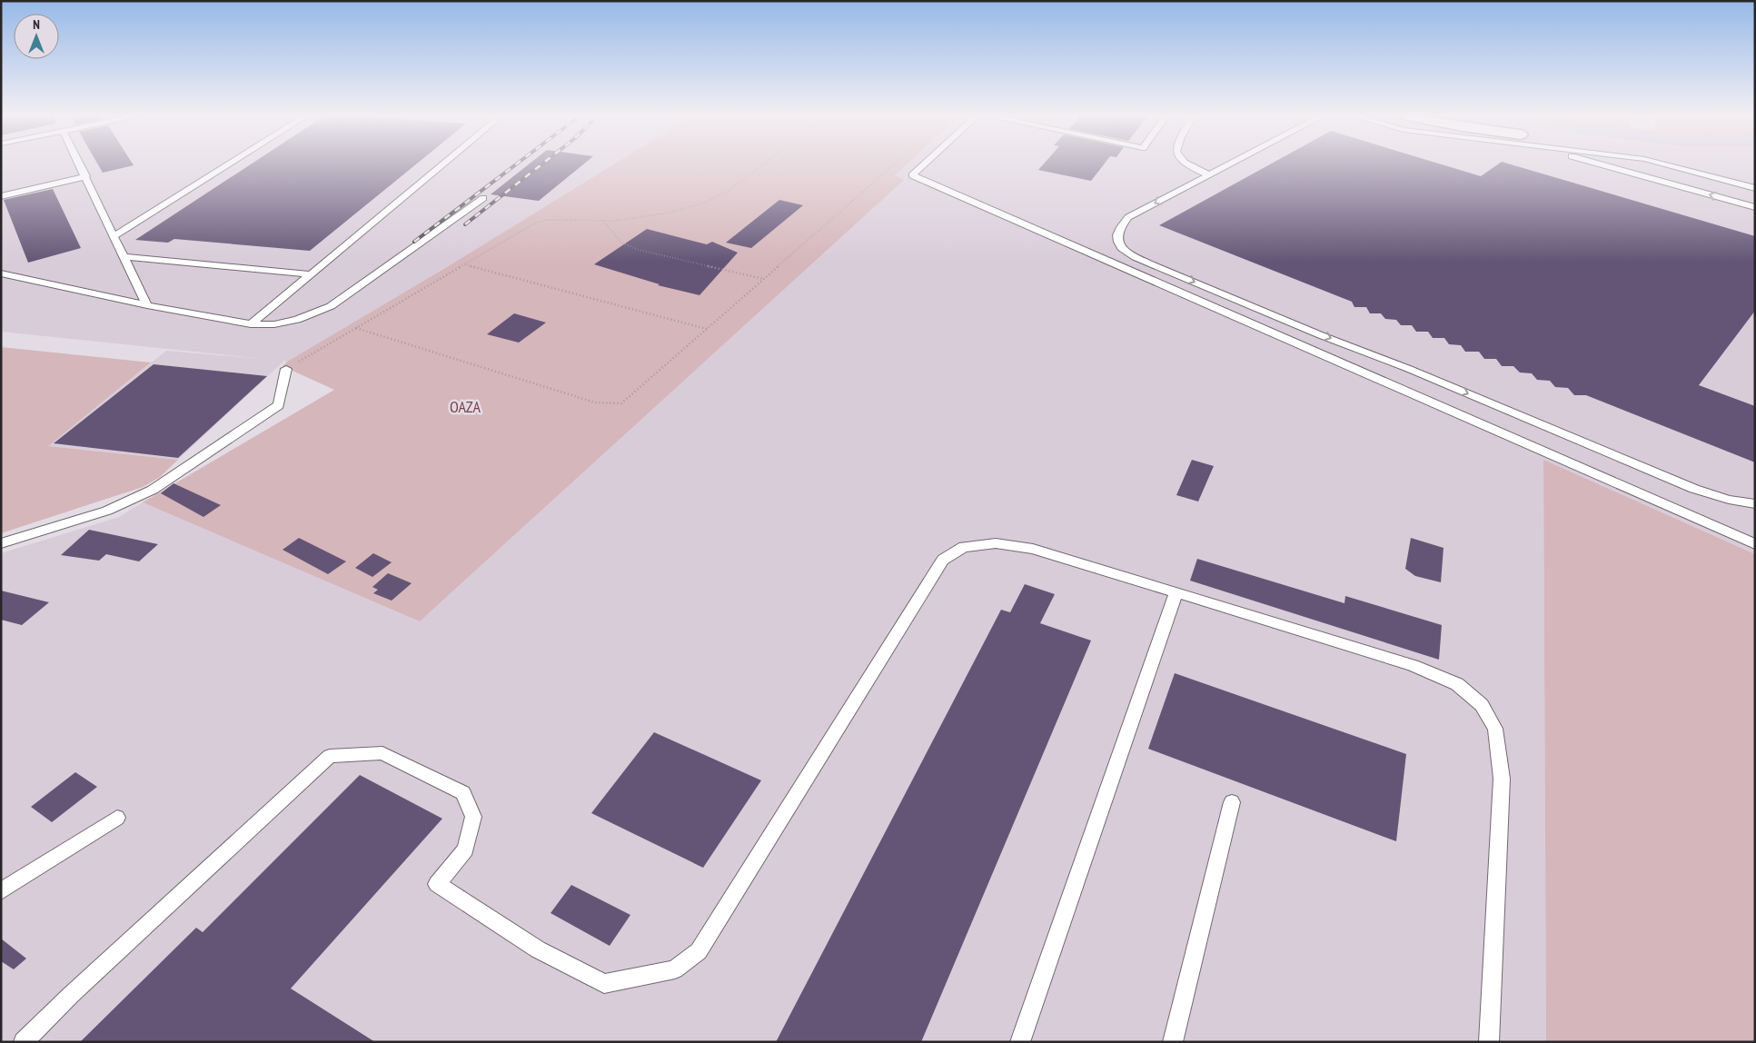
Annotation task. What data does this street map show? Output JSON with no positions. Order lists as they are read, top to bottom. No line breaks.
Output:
{"parks":["OAZA"],"north":"top"}
